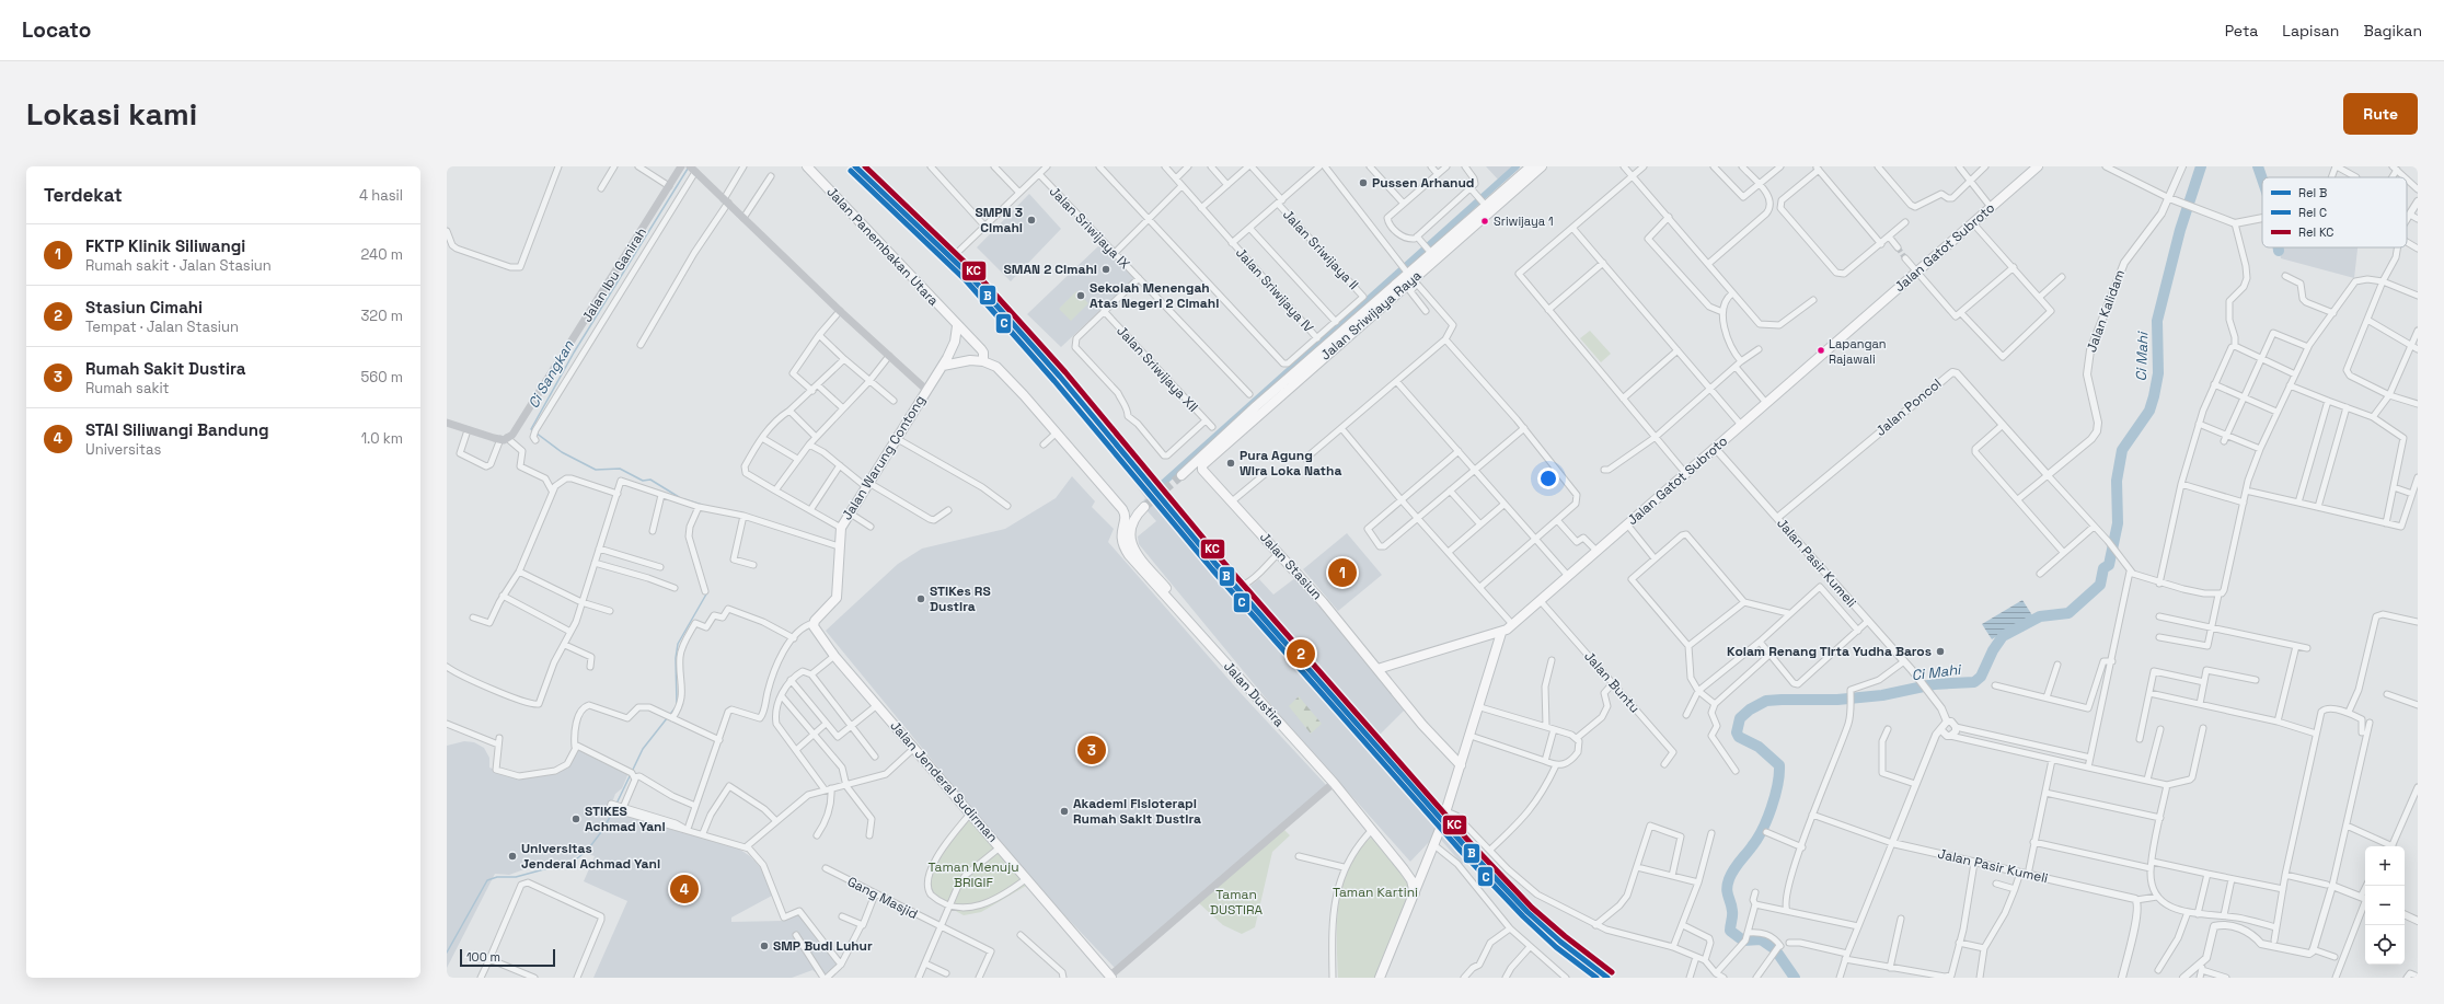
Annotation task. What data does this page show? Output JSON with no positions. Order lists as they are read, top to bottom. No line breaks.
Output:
{"streets":{"main road":["Jalan Panembakan Utara","Jalan Gatot Subroto","Jalan Ibu Ganirah","Jalan Sriwijaya Raya","Jalan Warung Contong","Jalan Stasiun","Jalan Dustira","Jalan Jenderal Sudirman"],"street":["Jalan Sriwijaya IX","Jalan Sriwijaya II","Jalan Sriwijaya IV","Jalan Kalidam","Jalan Sriwijaya XII","Jalan Poncol","Jalan Pasir Kumeli","Jalan Buntu","Gang Masjid"]},"crossings":[["Jalan Panembakan Utara","Jalan Warung Contong"],["Jalan Gatot Subroto","Jalan Pasir Kumeli"],["Jalan Gatot Subroto","Jalan Buntu"],["Jalan Kalidam","Jalan Poncol"],["Jalan Sriwijaya Raya","Jalan Stasiun"],["Jalan Poncol","Jalan Pasir Kumeli"],["Jalan Warung Contong","Jalan Jenderal Sudirman"]],"water":["Ci Mahi","Ci Sangkan"],"parks":["Taman Menuju BRIGIF","Taman Kartini","Taman DUSTIRA"],"places":["Pussen Arhanud","SMPN 3 Cimahi","Sriwijaya 1","SMAN 2 Cimahi","Sekolah Menengah Atas Negeri 2 Cimahi","Lapangan Rajawali","Pura Agung Wira Loka Natha","STIKes RS Dustira","Kolam Renang Tirta Yudha Baros","Akademi Fisioterapi Rumah Sakit Dustira","STIKES Achmad Yani","Universitas Jenderal Achmad Yani","SMP Budi Luhur"],"lines":["rail line B","rail line KC","rail line C"],"legend":["Rel B","Rel C","Rel KC"],"scale_bar":"100 m","page":{"header":"Locato","nav":["Peta","Lapisan","Bagikan"],"buttons":"Rute","title":"Lokasi kami","heading":["Terdekat","4 hasil"],"list":[{"mark":"1","name":"FKTP Klinik Siliwangi","note":"Rumah sakit · Jalan Stasiun","value":"240 m"},{"mark":"2","name":"Stasiun Cimahi","note":"Tempat · Jalan Stasiun","value":"320 m"},{"mark":"3","name":"Rumah Sakit Dustira","note":"Rumah sakit","value":"560 m"},{"mark":"4","name":"STAI Siliwangi Bandung","note":"Universitas","value":"1.0 km"}],"pins":["1","2","3","4"],"map_buttons":["+","−"],"scale":"100 m"}}
